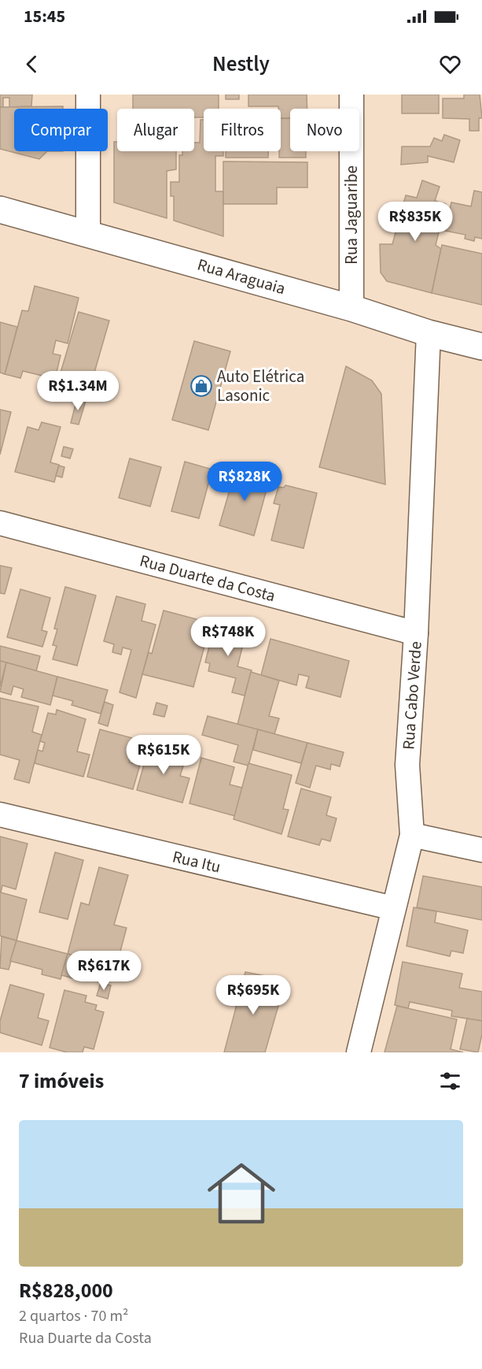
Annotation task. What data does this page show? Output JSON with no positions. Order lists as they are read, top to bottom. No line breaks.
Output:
{"streets":{"street":["Rua Jaguaribe","Rua Araguaia","Rua Duarte da Costa","Rua Cabo Verde","Rua Itu"]},"crossings":[["Rua Jaguaribe","Rua Araguaia"],["Rua Araguaia","Rua Cabo Verde"],["Rua Duarte da Costa","Rua Cabo Verde"],["Rua Cabo Verde","Rua Itu"]],"places":{"shop":["Auto Elétrica Lasonic"]},"page":{"status":"15:45","header":"Nestly","chip":["Comprar","Alugar","Filtros","Novo"],"price":["R$835K","R$1.34M","R$828K","R$748K","R$615K","R$617K","R$695K"],"heading":"7 imóveis","list":[{"name":"R$828,000","note":"2 quartos · 70 m² · Rua Duarte da Costa"}]}}
